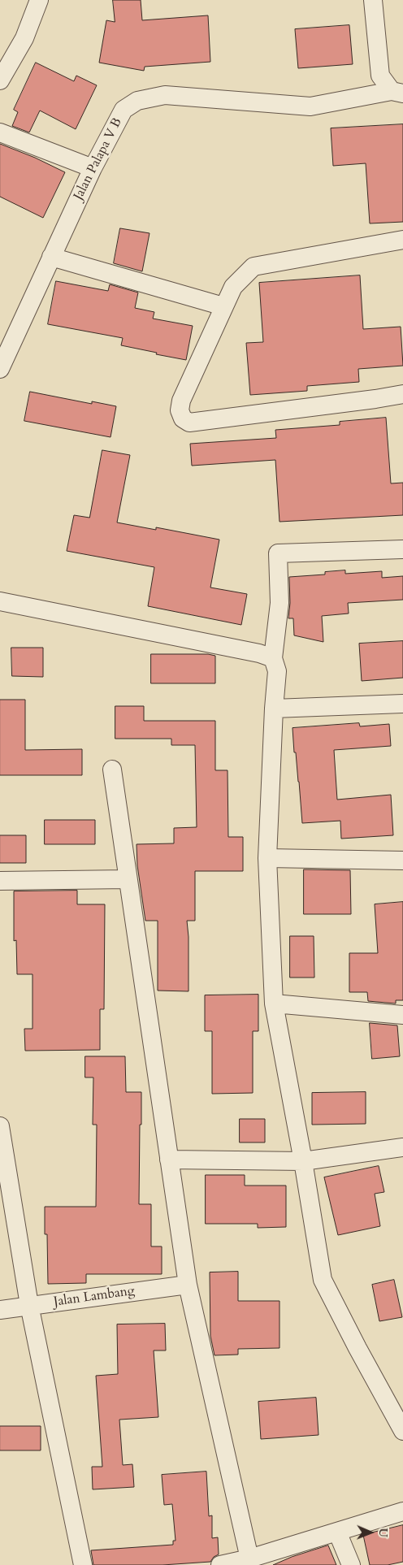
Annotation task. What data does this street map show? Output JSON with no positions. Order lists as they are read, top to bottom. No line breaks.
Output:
{"streets":{"street":["Jalan Palapa V B","Jalan Lambang"]},"north":"right"}
